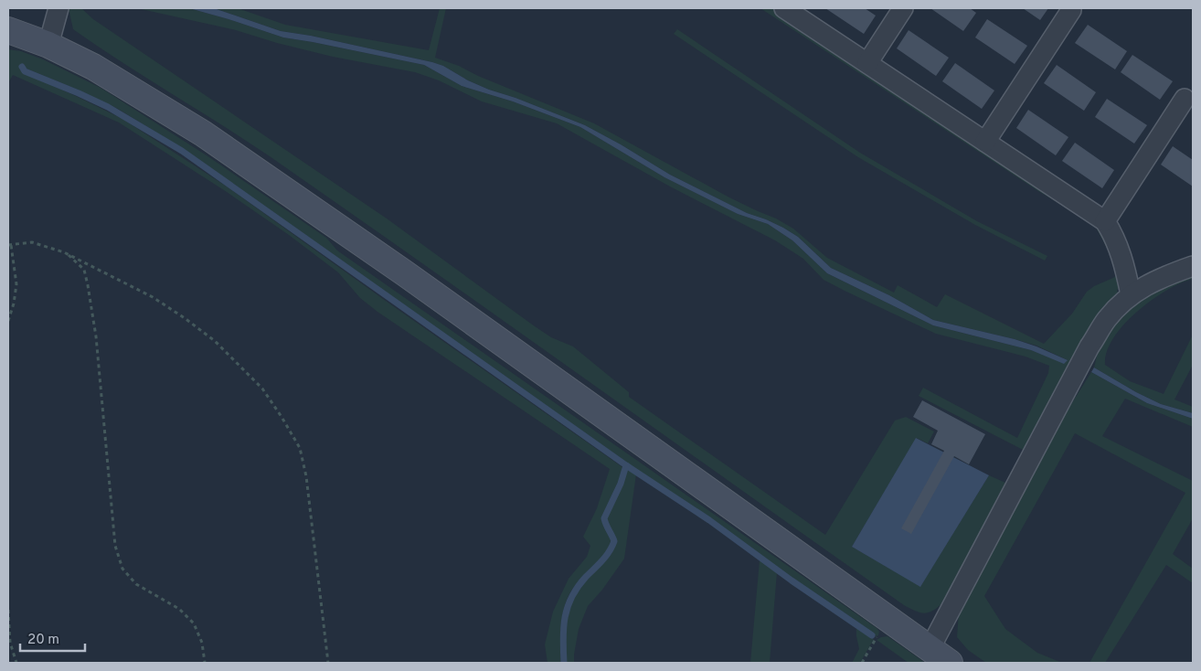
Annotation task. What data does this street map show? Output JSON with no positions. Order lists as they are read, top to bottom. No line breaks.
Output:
{"scale_bar":"20 m"}
